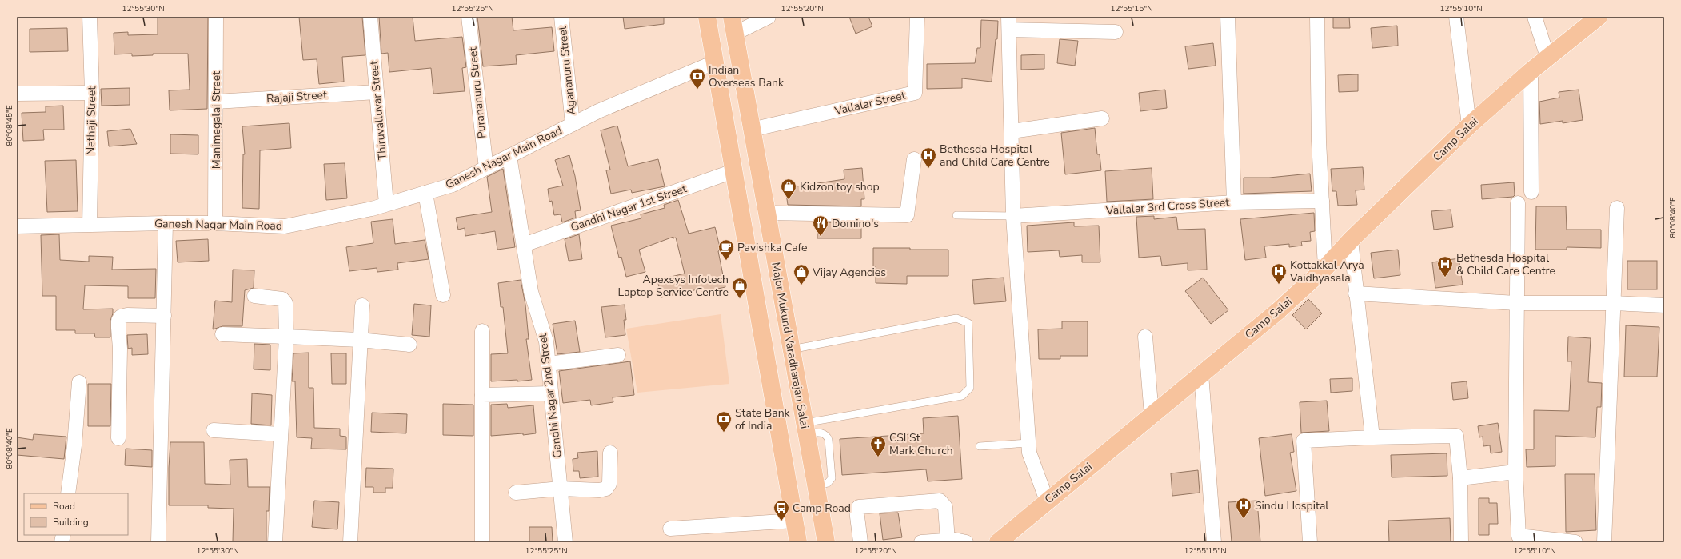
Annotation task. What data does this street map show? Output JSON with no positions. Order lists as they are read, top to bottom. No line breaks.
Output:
{"streets":{"main road":["Camp Salai","Major Mukund Varadharajan Salai"],"street":["Agananuru Street","Purananuru Street","Rajaji Street","Vallalar Street","Thiruvalluvar Street","Manimegalai Street","Nethaji Street","Ganesh Nagar Main Road","Vallalar 3rd Cross Street","Gandhi Nagar 1st Street","Gandhi Nagar 2nd Street"]},"crossings":[["Agananuru Street","Ganesh Nagar Main Road"],["Purananuru Street","Ganesh Nagar Main Road"],["Rajaji Street","Thiruvalluvar Street"],["Rajaji Street","Manimegalai Street"],["Vallalar Street","Major Mukund Varadharajan Salai"],["Thiruvalluvar Street","Ganesh Nagar Main Road"],["Manimegalai Street","Ganesh Nagar Main Road"],["Nethaji Street","Ganesh Nagar Main Road"],["Ganesh Nagar Main Road","Gandhi Nagar 2nd Street"],["Gandhi Nagar 1st Street","Gandhi Nagar 2nd Street"]],"places":{"bank":["Indian Overseas Bank","State Bank of India"],"hospital":["Bethesda Hospital and Child Care Centre","Bethesda Hospital & Child Care Centre","Kottakkal Arya Vaidhyasala","Sindu Hospital"],"shop":["Kidzon toy shop","Vijay Agencies","Apexsys Infotech Laptop Service Centre"],"restaurant":["Domino's"],"cafe":["Pavishka Cafe"],"church":["CSI St Mark Church"],"bus stop":["Camp Road"]},"legend":["Road","Building"],"coordinates":["12°55'30\"N","12°55'25\"N","12°55'20\"N","12°55'15\"N","12°55'10\"N","80°08'45\"E","80°08'40\"E"]}
